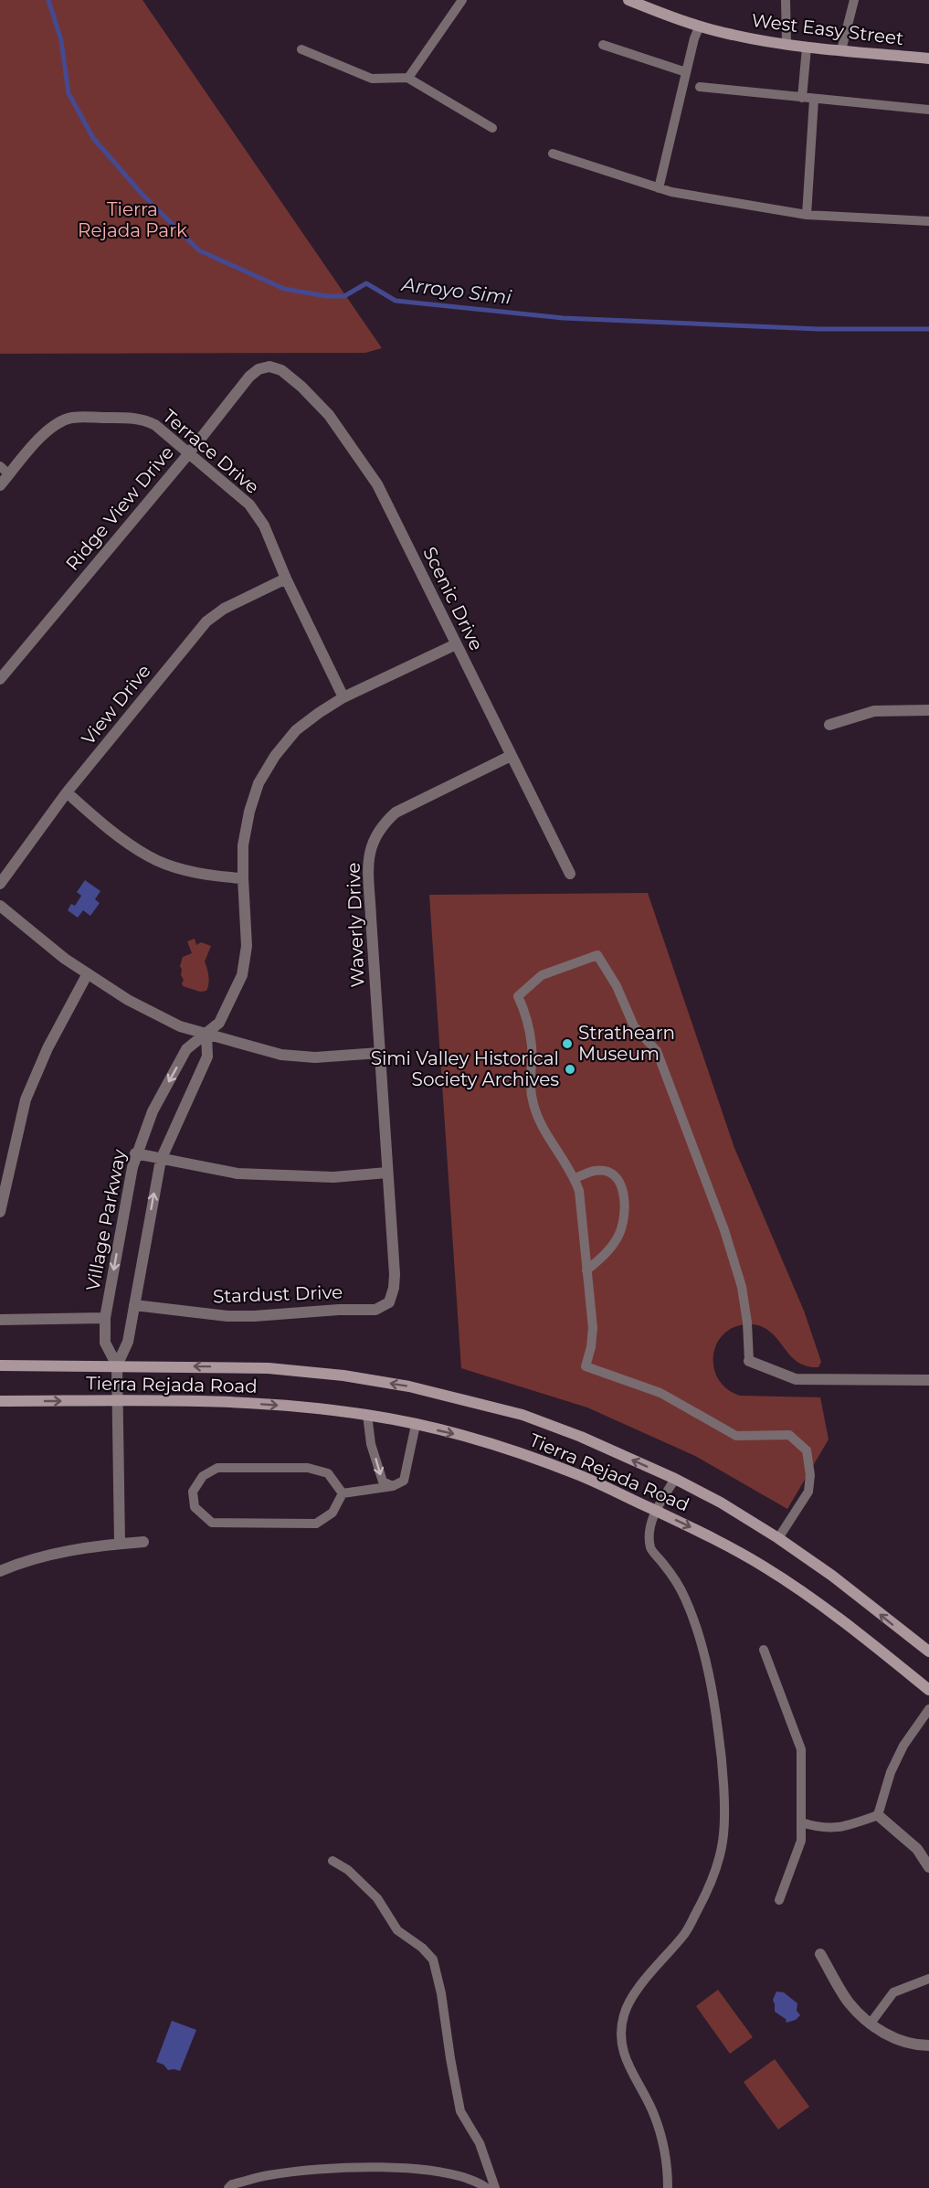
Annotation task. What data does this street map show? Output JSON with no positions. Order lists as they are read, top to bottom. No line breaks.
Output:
{"streets":{"main road":["West Easy Street","Tierra Rejada Road"],"street":["Terrace Drive","Ridge View Drive","Scenic Drive","View Drive","Waverly Drive","Village Parkway","Stardust Drive"]},"crossings":[["Terrace Drive","Ridge View Drive"],["Terrace Drive","View Drive"],["Terrace Drive","Village Parkway"],["Ridge View Drive","Scenic Drive"],["Scenic Drive","Waverly Drive"],["Scenic Drive","Village Parkway"],["Waverly Drive","Stardust Drive"],["Village Parkway","Stardust Drive"],["Village Parkway","Tierra Rejada Road"]],"water":["Arroyo Simi"],"parks":["Tierra Rejada Park"],"places":["Strathearn Museum","Simi Valley Historical Society Archives"]}
